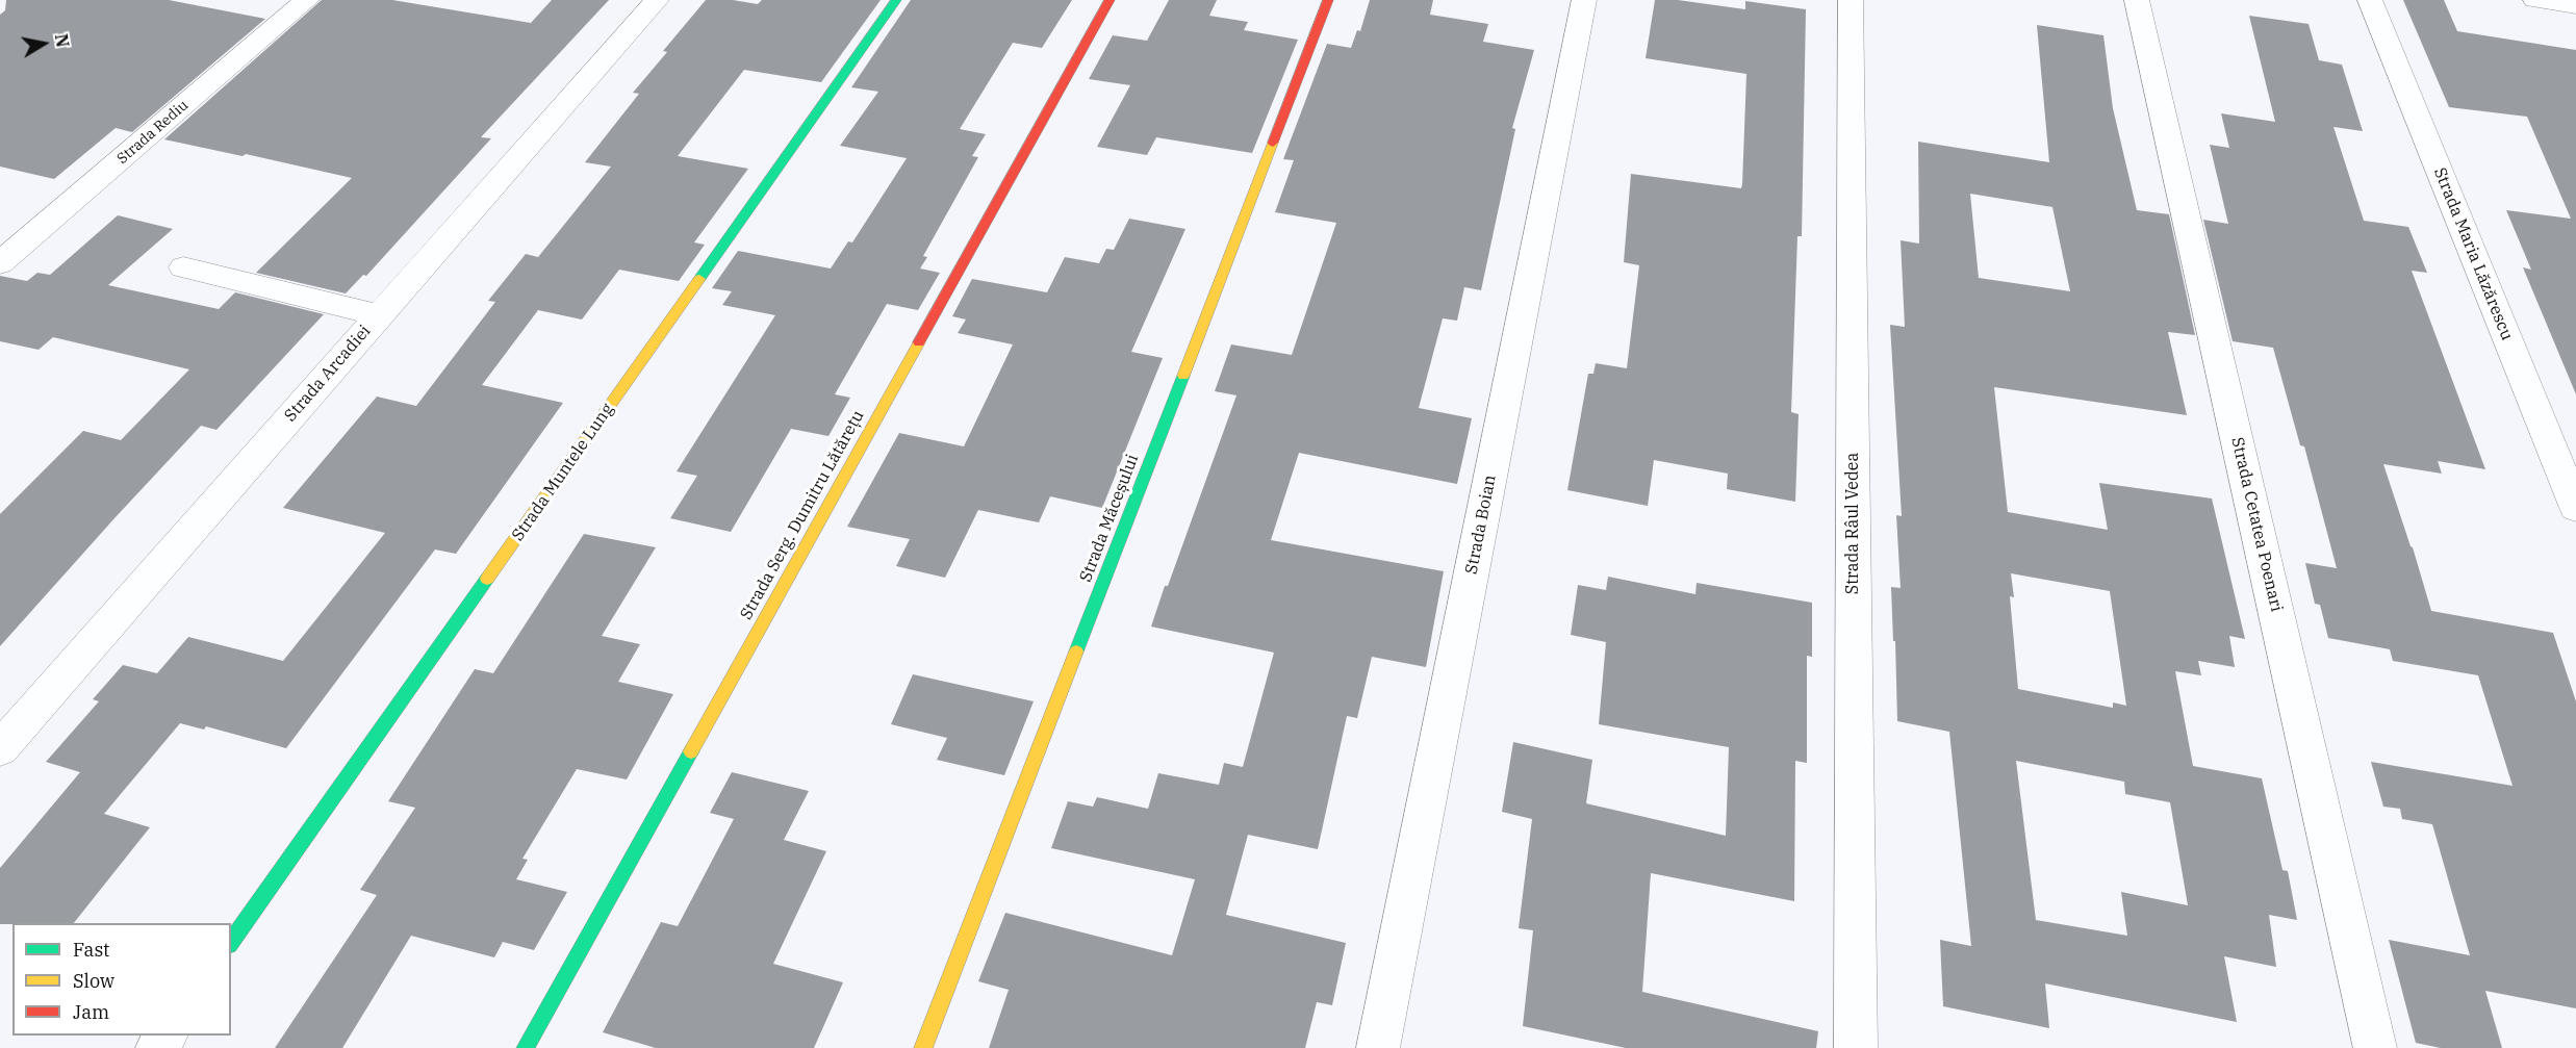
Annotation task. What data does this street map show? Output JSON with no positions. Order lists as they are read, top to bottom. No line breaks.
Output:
{"streets":{"street":["Strada Rediu","Strada Maria Lăzărescu","Strada Arcadiei","Strada Muntele Lung","Strada Serg. Dumitru Lătărețu","Strada Măceșului","Strada Râul Vedea","Strada Boian","Strada Cetatea Poenari"]},"legend":["Fast","Slow","Jam"],"north":"right"}
